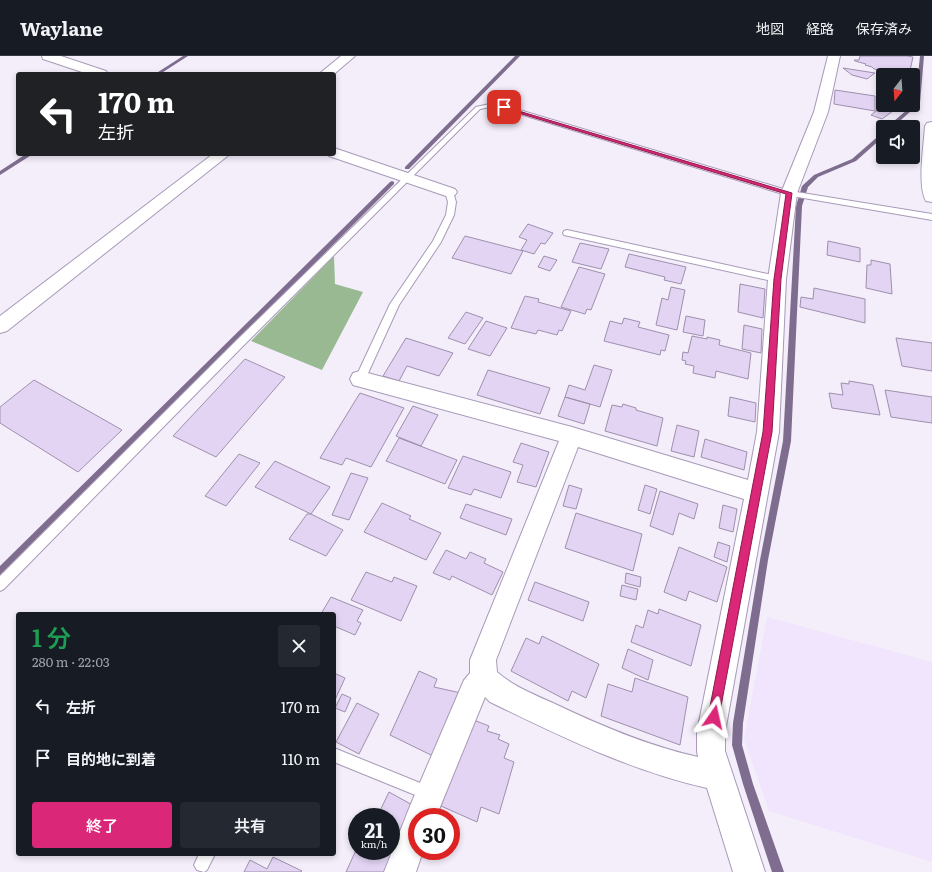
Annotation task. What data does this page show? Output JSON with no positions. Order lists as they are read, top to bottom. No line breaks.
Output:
{"north":"bottom","page":{"header":"Waylane","nav":["地図","経路","保存済み"],"turn":["170 m","左折"],"heading":["1 分","280 m · 22:03"],"list":[{"name":"左折","value":"170 m"},{"name":"目的地に到着","value":"110 m"}],"buttons":["終了","共有"],"speed":"21 km/h","limit":"30"}}
